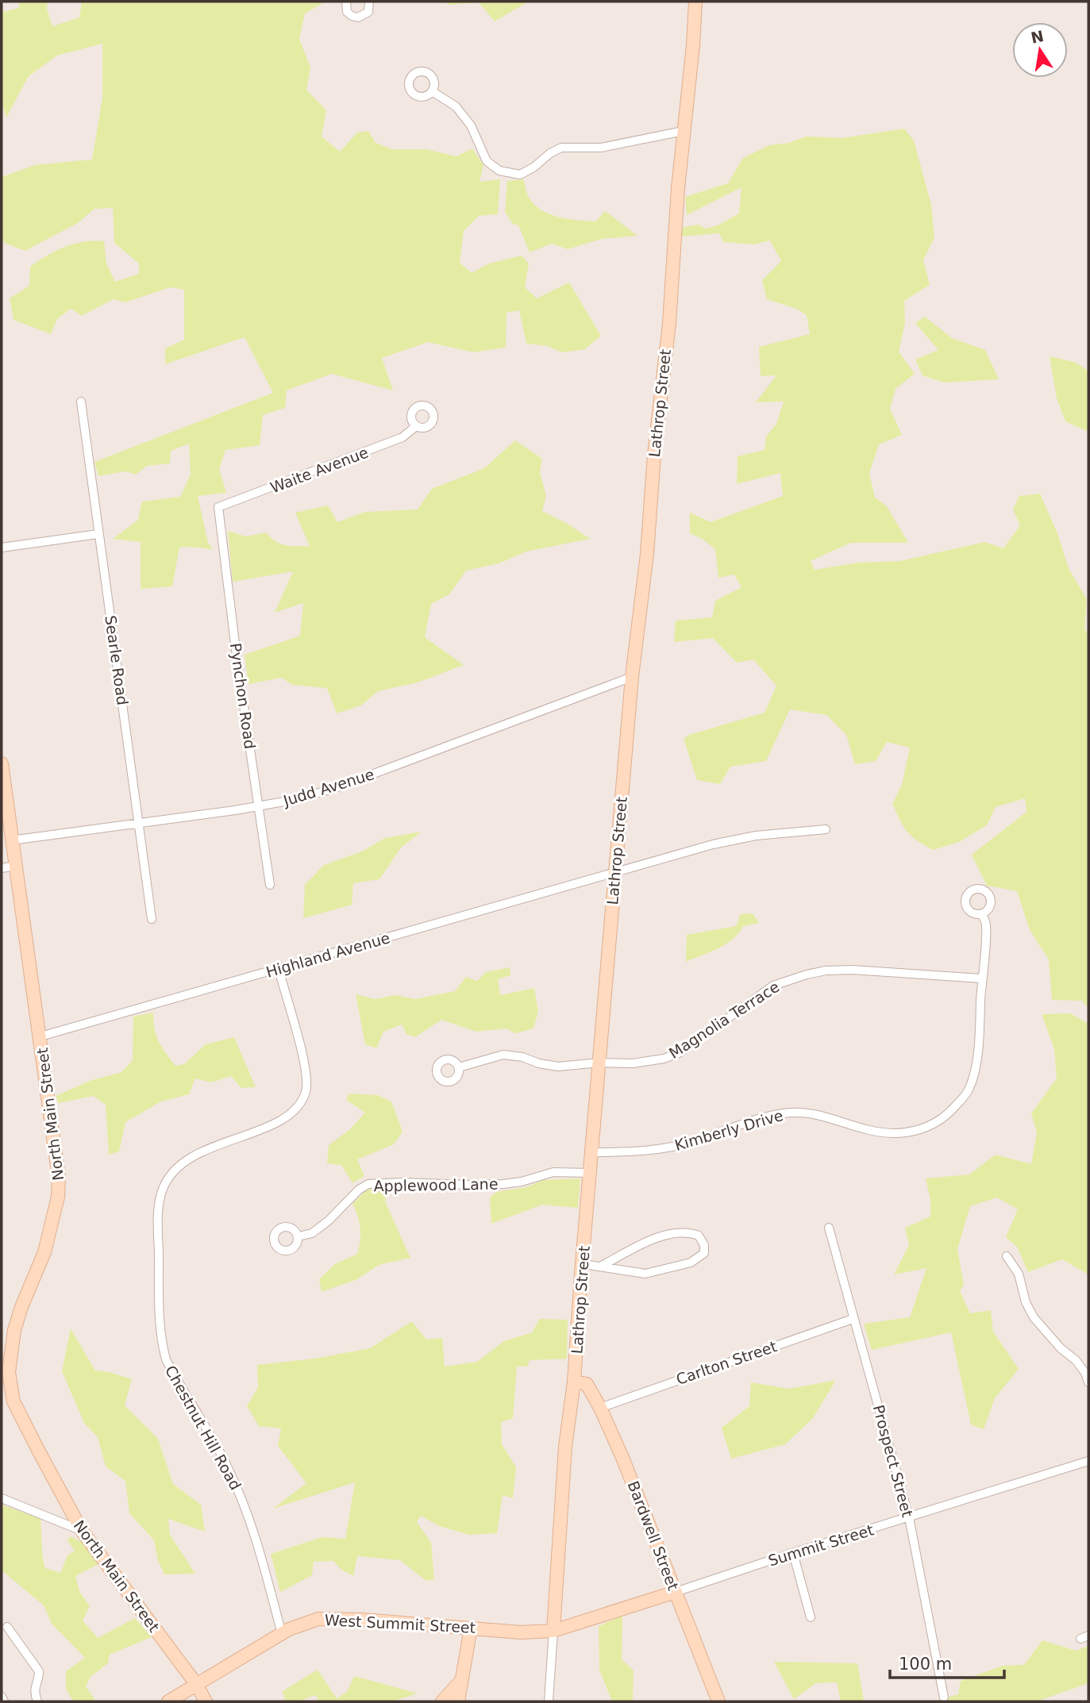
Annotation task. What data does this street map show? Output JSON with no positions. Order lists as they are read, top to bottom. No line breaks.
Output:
{"streets":{"street":["Lathrop Street","Waite Avenue","Searle Road","Pynchon Road","Judd Avenue","Highland Avenue","Magnolia Terrace","North Main Street","Kimberly Drive","Applewood Lane","Carlton Street","Chestnut Hill Road","Prospect Street","Bardwell Street","Summit Street","West Summit Street"]},"crossings":[["Lathrop Street","Judd Avenue"],["Lathrop Street","Highland Avenue"],["Lathrop Street","Magnolia Terrace"],["Lathrop Street","Kimberly Drive"],["Lathrop Street","Applewood Lane"],["Lathrop Street","Bardwell Street"],["Lathrop Street","Summit Street"],["Lathrop Street","West Summit Street"],["Waite Avenue","Pynchon Road"],["Searle Road","Judd Avenue"],["Pynchon Road","Judd Avenue"],["Judd Avenue","North Main Street"],["Highland Avenue","North Main Street"],["Highland Avenue","Chestnut Hill Road"],["Magnolia Terrace","Kimberly Drive"],["North Main Street","West Summit Street"],["Carlton Street","Prospect Street"],["Carlton Street","Bardwell Street"],["Chestnut Hill Road","West Summit Street"],["Prospect Street","Summit Street"],["Bardwell Street","Summit Street"],["Summit Street","West Summit Street"]],"scale_bar":"100 m","north":"top"}
